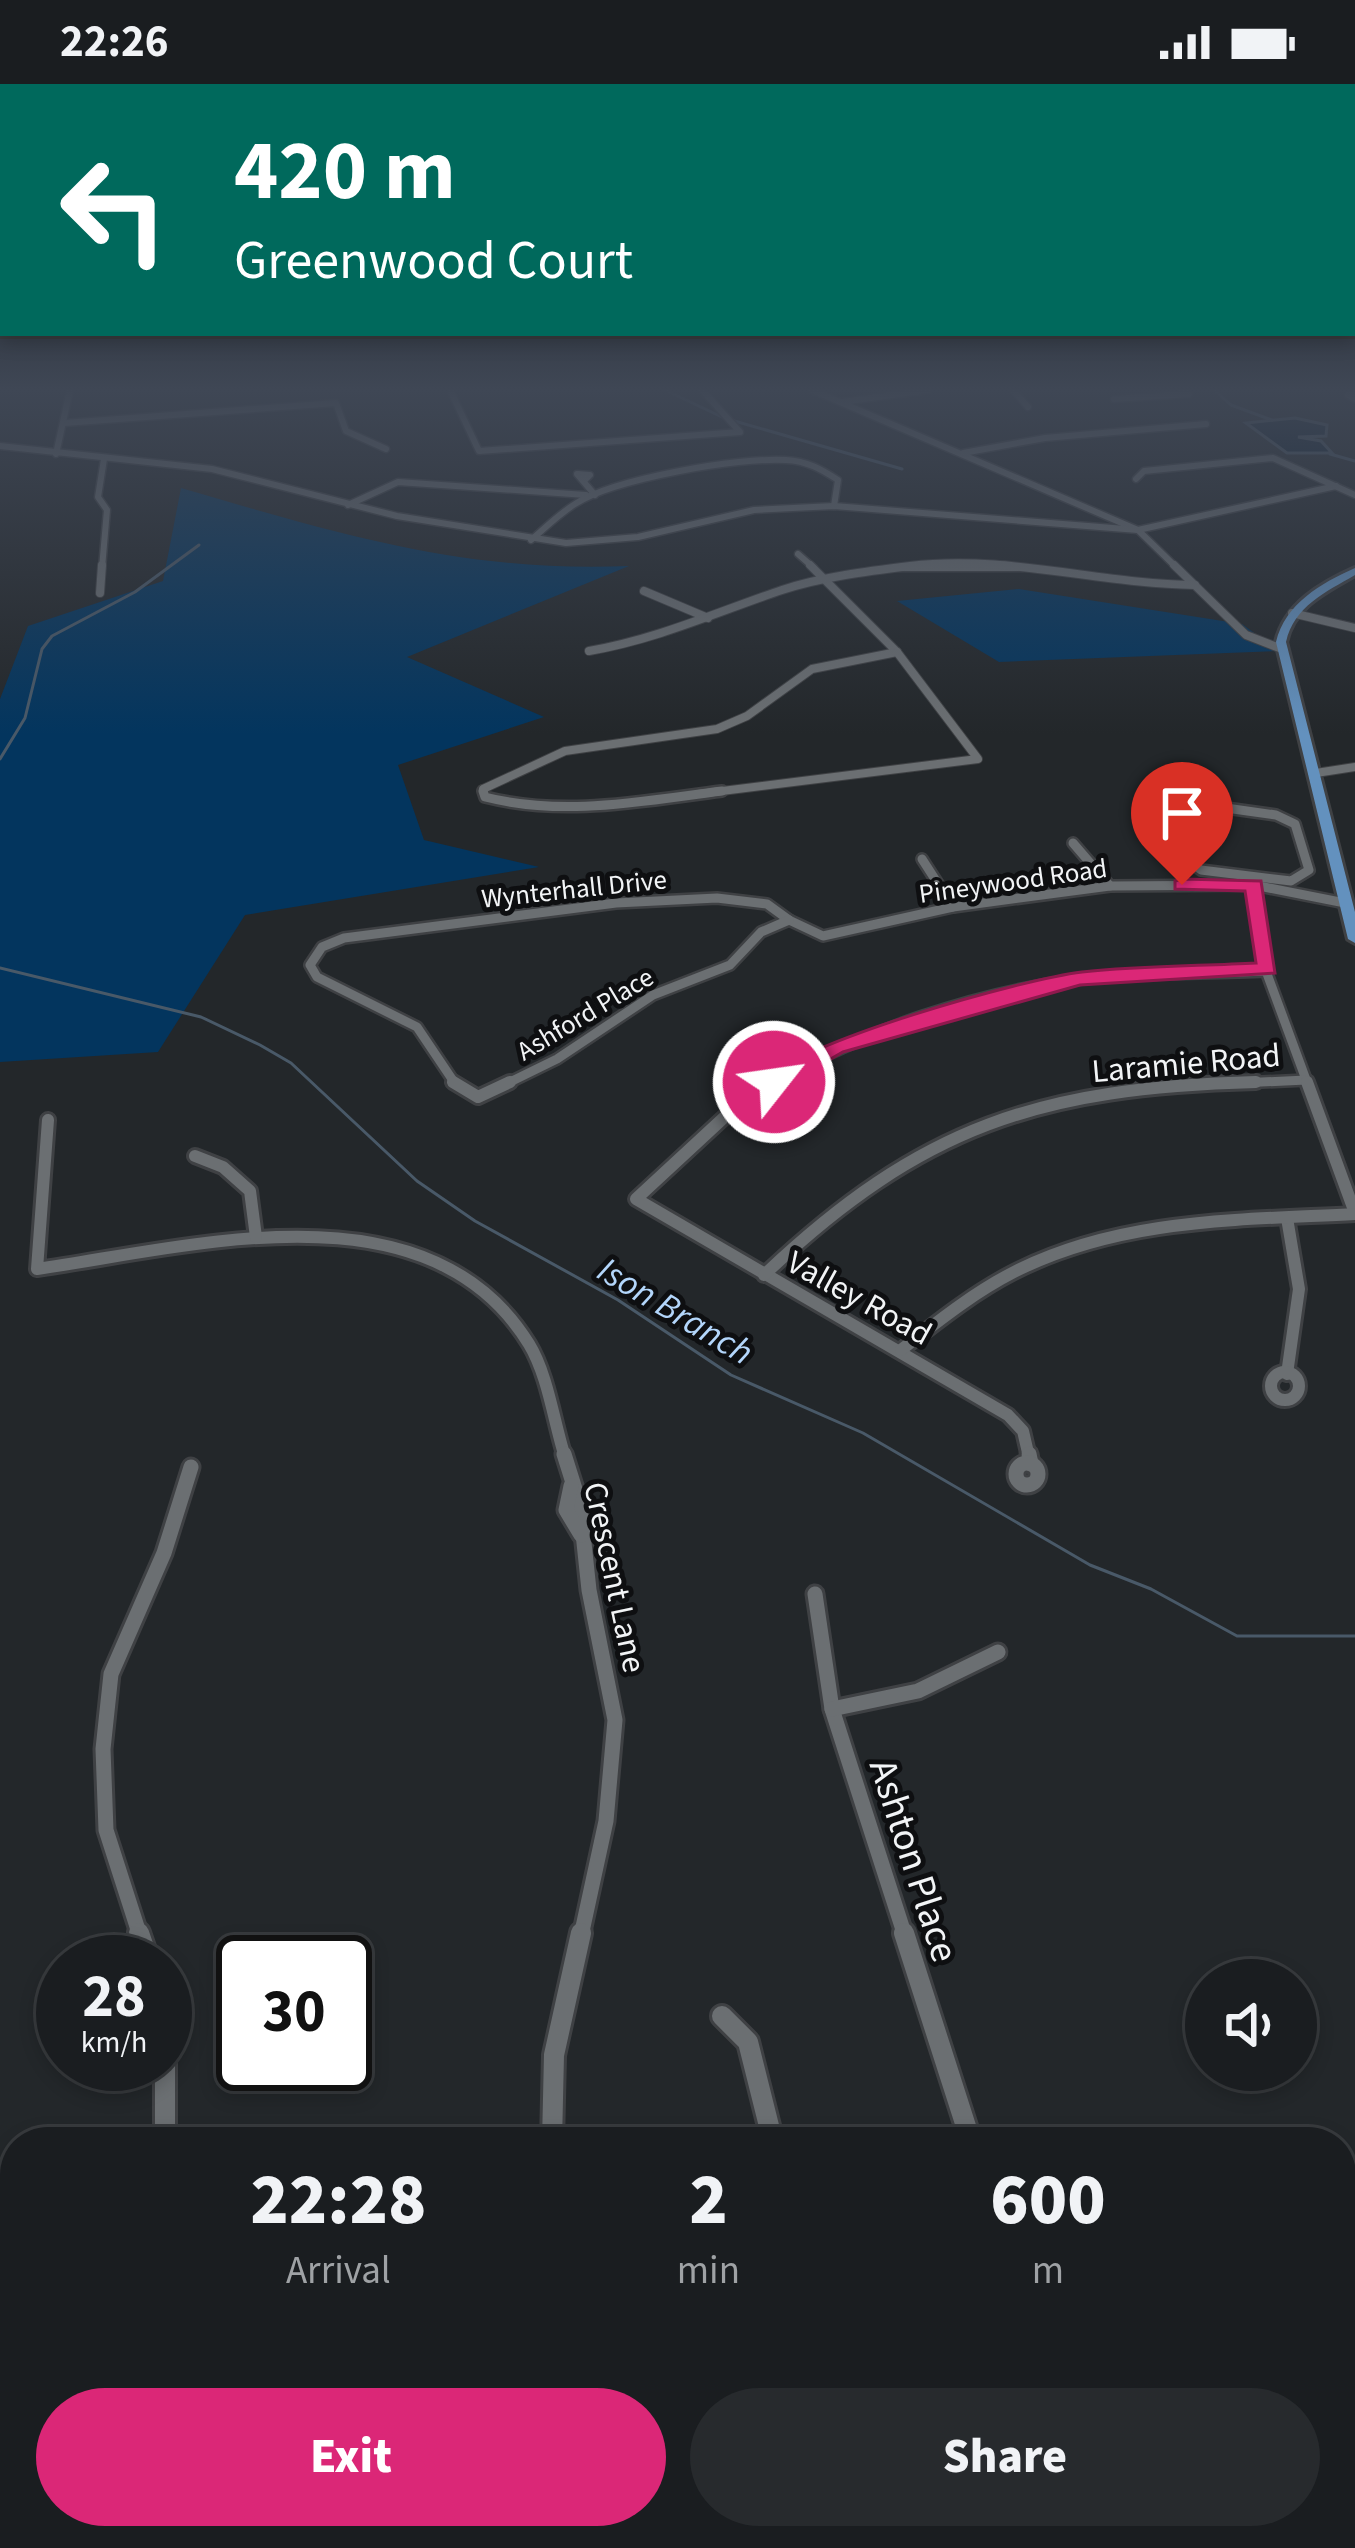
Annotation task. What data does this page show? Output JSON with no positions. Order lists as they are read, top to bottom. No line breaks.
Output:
{"streets":{"street":["Pineywood Road","Wynterhall Drive","Ashford Place","Laramie Road","Valley Road","Crescent Lane","Ashton Place"]},"crossings":[["Pineywood Road","Wynterhall Drive"],["Pineywood Road","Ashford Place"],["Wynterhall Drive","Ashford Place"],["Laramie Road","Valley Road"]],"water":["Ison Branch"],"page":{"status":"22:26","turn":["420 m","Greenwood Court"],"speed":"28 km/h","limit":"30","eta":["22:28","Arrival","2","min","600","m"],"buttons":["Exit","Share"]}}
